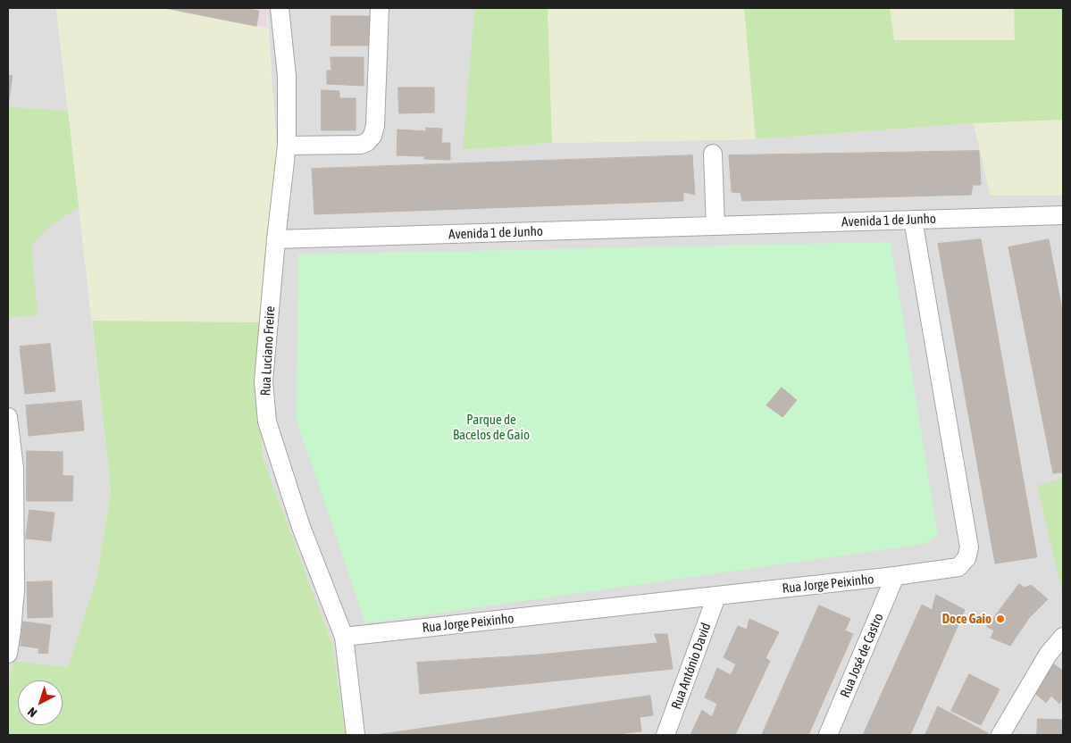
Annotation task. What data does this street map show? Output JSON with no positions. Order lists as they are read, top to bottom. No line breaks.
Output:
{"streets":{"street":["Avenida 1 de Junho","Rua Luciano Freire","Rua Jorge Peixinho","Rua José de Castro","Rua António David"]},"crossings":[["Avenida 1 de Junho","Rua Luciano Freire"],["Avenida 1 de Junho","Rua Jorge Peixinho"],["Rua Luciano Freire","Rua Jorge Peixinho"],["Rua Jorge Peixinho","Rua José de Castro"],["Rua Jorge Peixinho","Rua António David"]],"parks":["Parque de Bacelos de Gaio"],"places":["Doce Gaio"],"north":"bottom left"}
